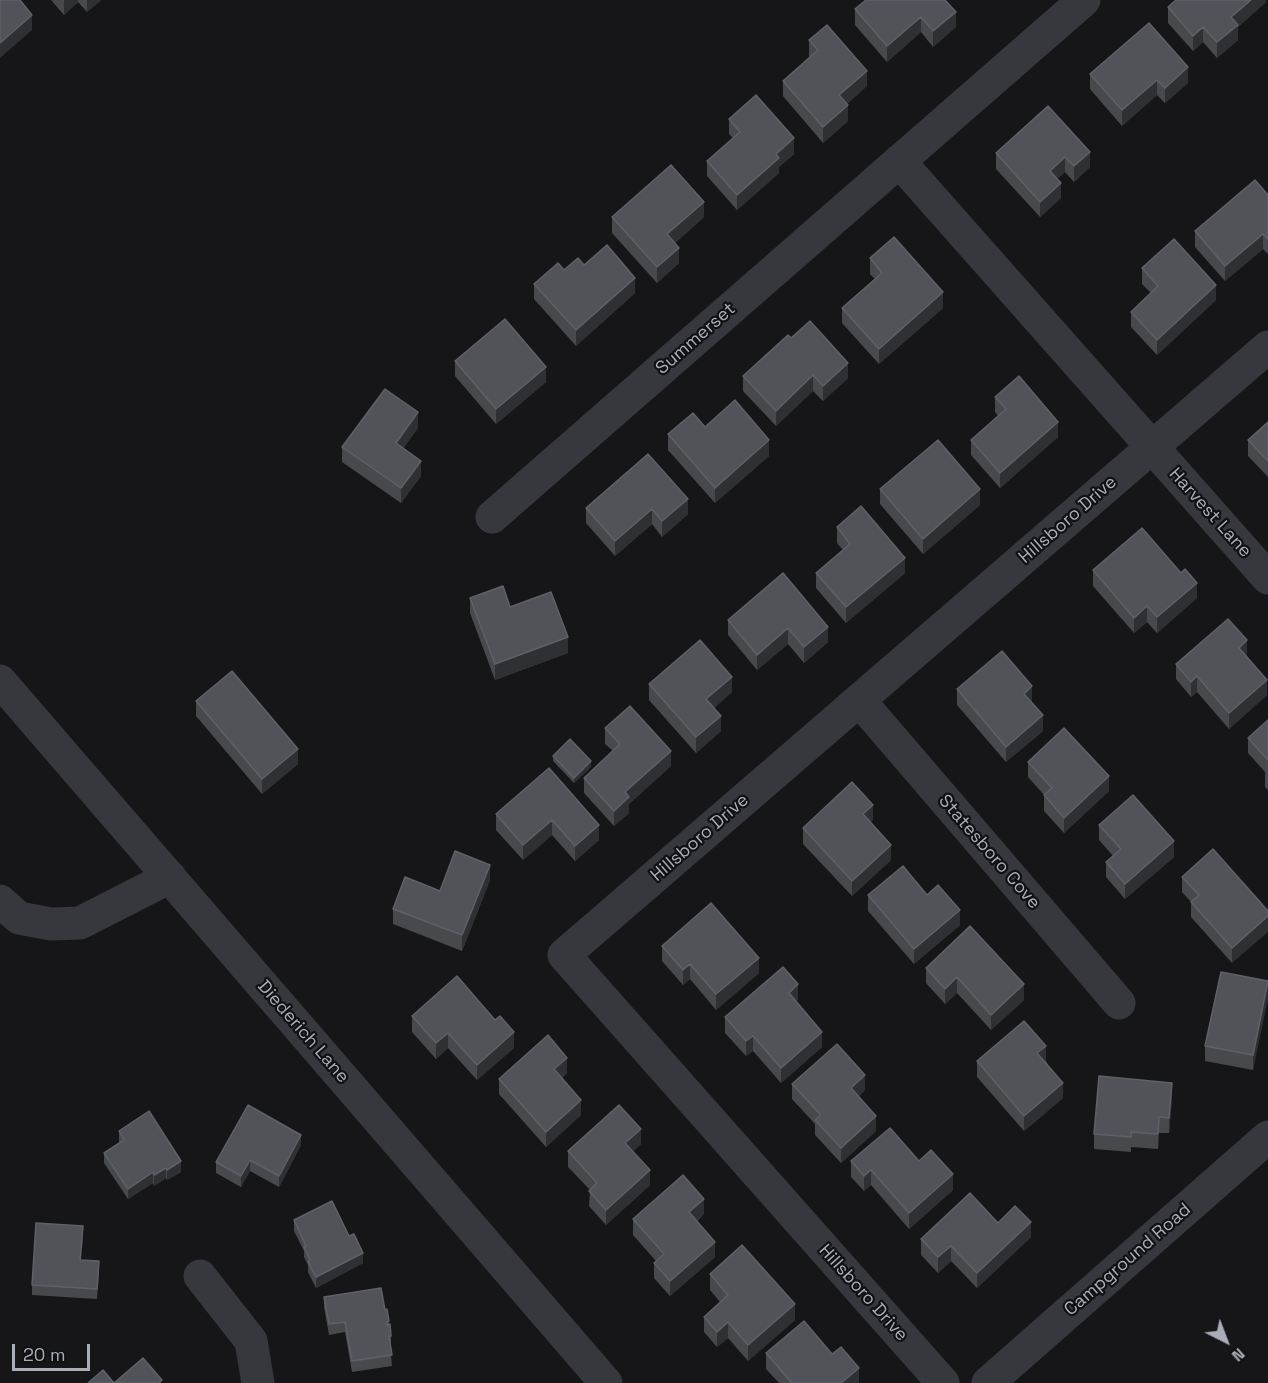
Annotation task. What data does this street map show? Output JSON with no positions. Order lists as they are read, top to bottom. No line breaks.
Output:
{"streets":{"street":["Summerset","Harvest Lane","Hillsboro Drive","Statesboro Cove","Diederich Lane","Campground Road"]},"crossings":[["Harvest Lane","Hillsboro Drive"],["Hillsboro Drive","Statesboro Cove"]],"scale_bar":"20 m","north":"bottom right"}
